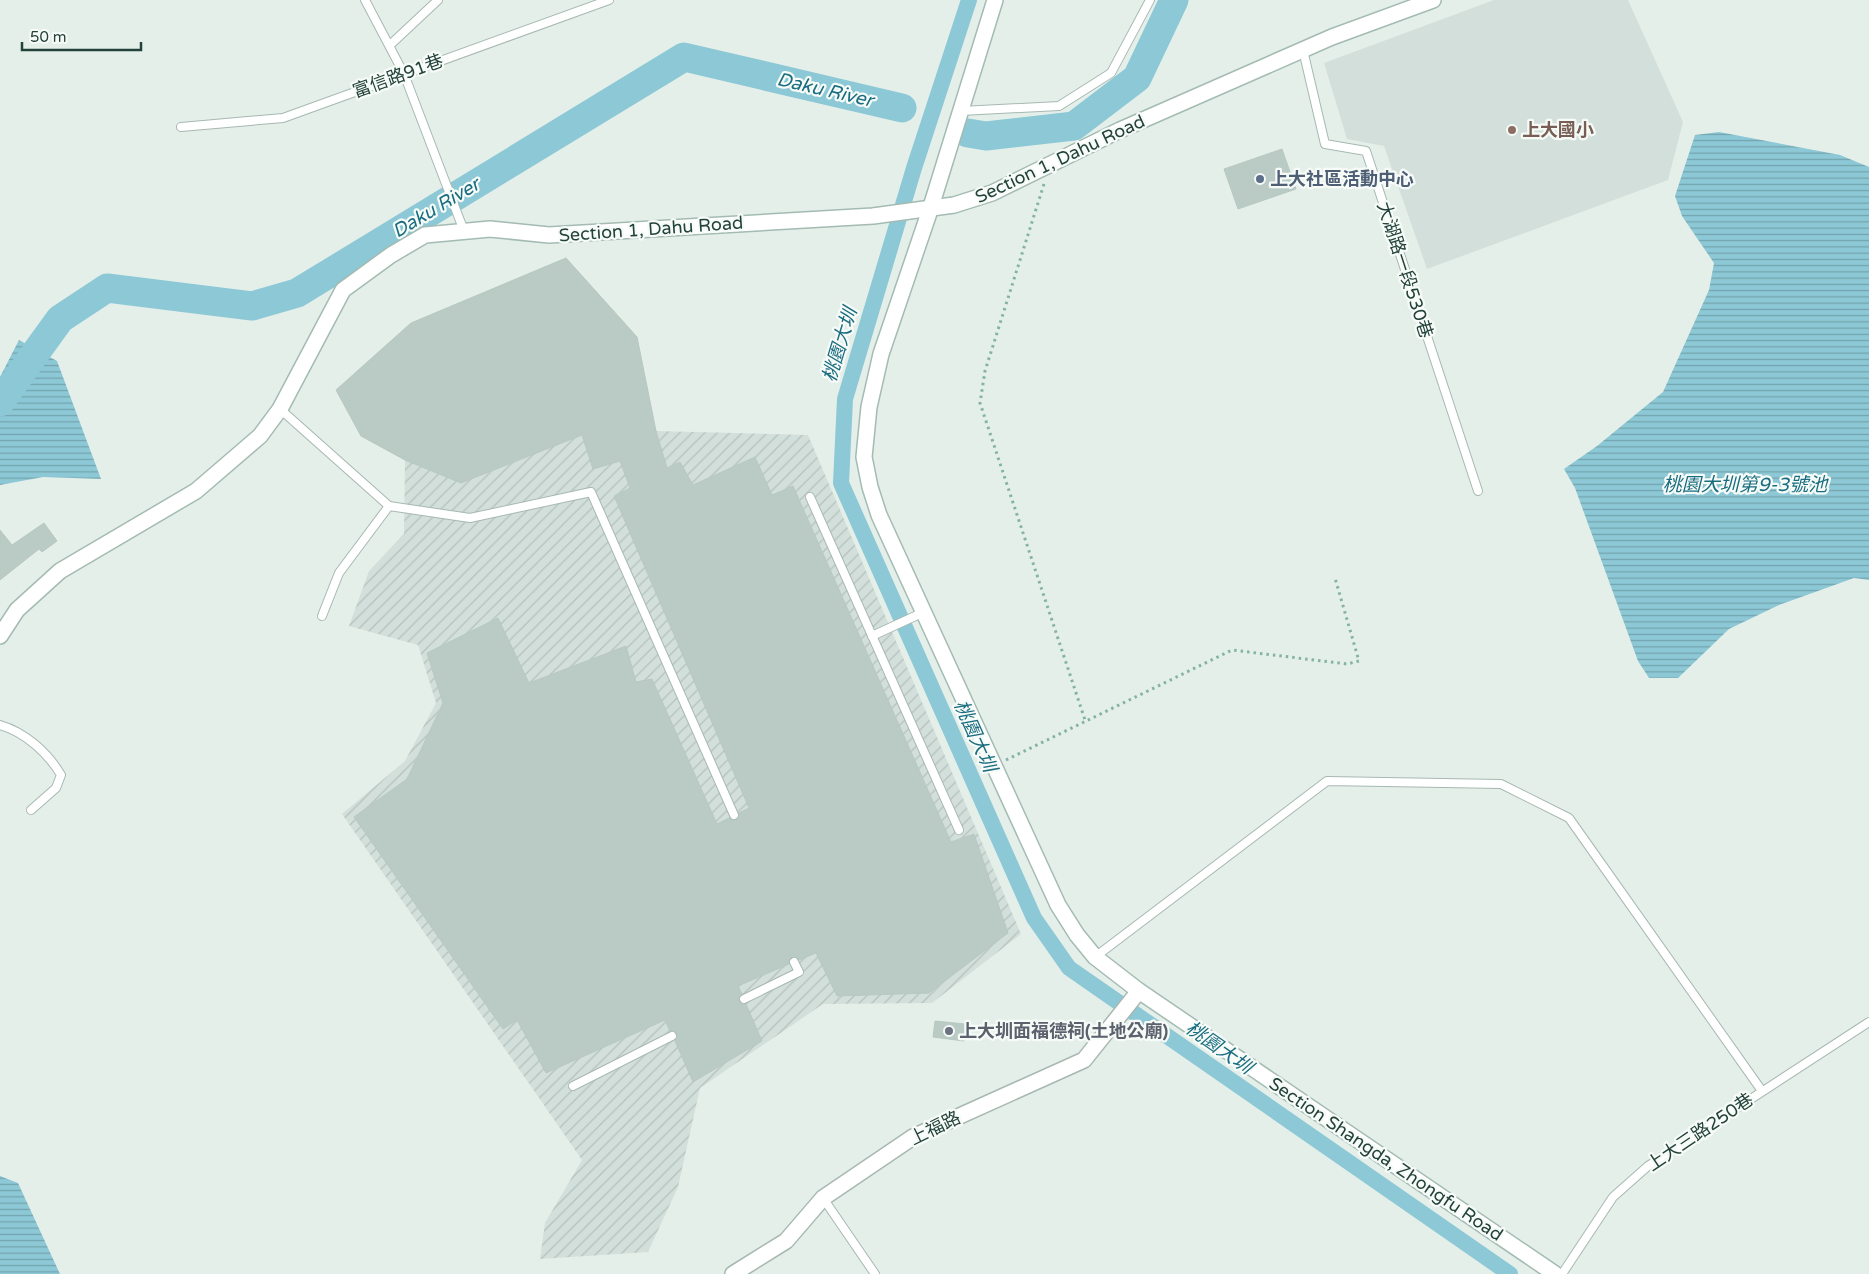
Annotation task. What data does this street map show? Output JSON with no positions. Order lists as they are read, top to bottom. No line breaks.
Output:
{"streets":{"street":["Section 1, Dahu Road","上福路","Section Shangda, Zhongfu Road"],"lane":["富信路91巷","大湖路一段530巷","上大三路250巷"]},"crossings":[["Section 1, Dahu Road","大湖路一段530巷"],["Section 1, Dahu Road","Section Shangda, Zhongfu Road"],["上福路","Section Shangda, Zhongfu Road"]],"water":["Daku River","桃園大圳","桃園大圳第9-3號池"],"places":["上大國小","上大社區活動中心","上大圳面福德祠(土地公廟)"],"scale_bar":"50 m"}
